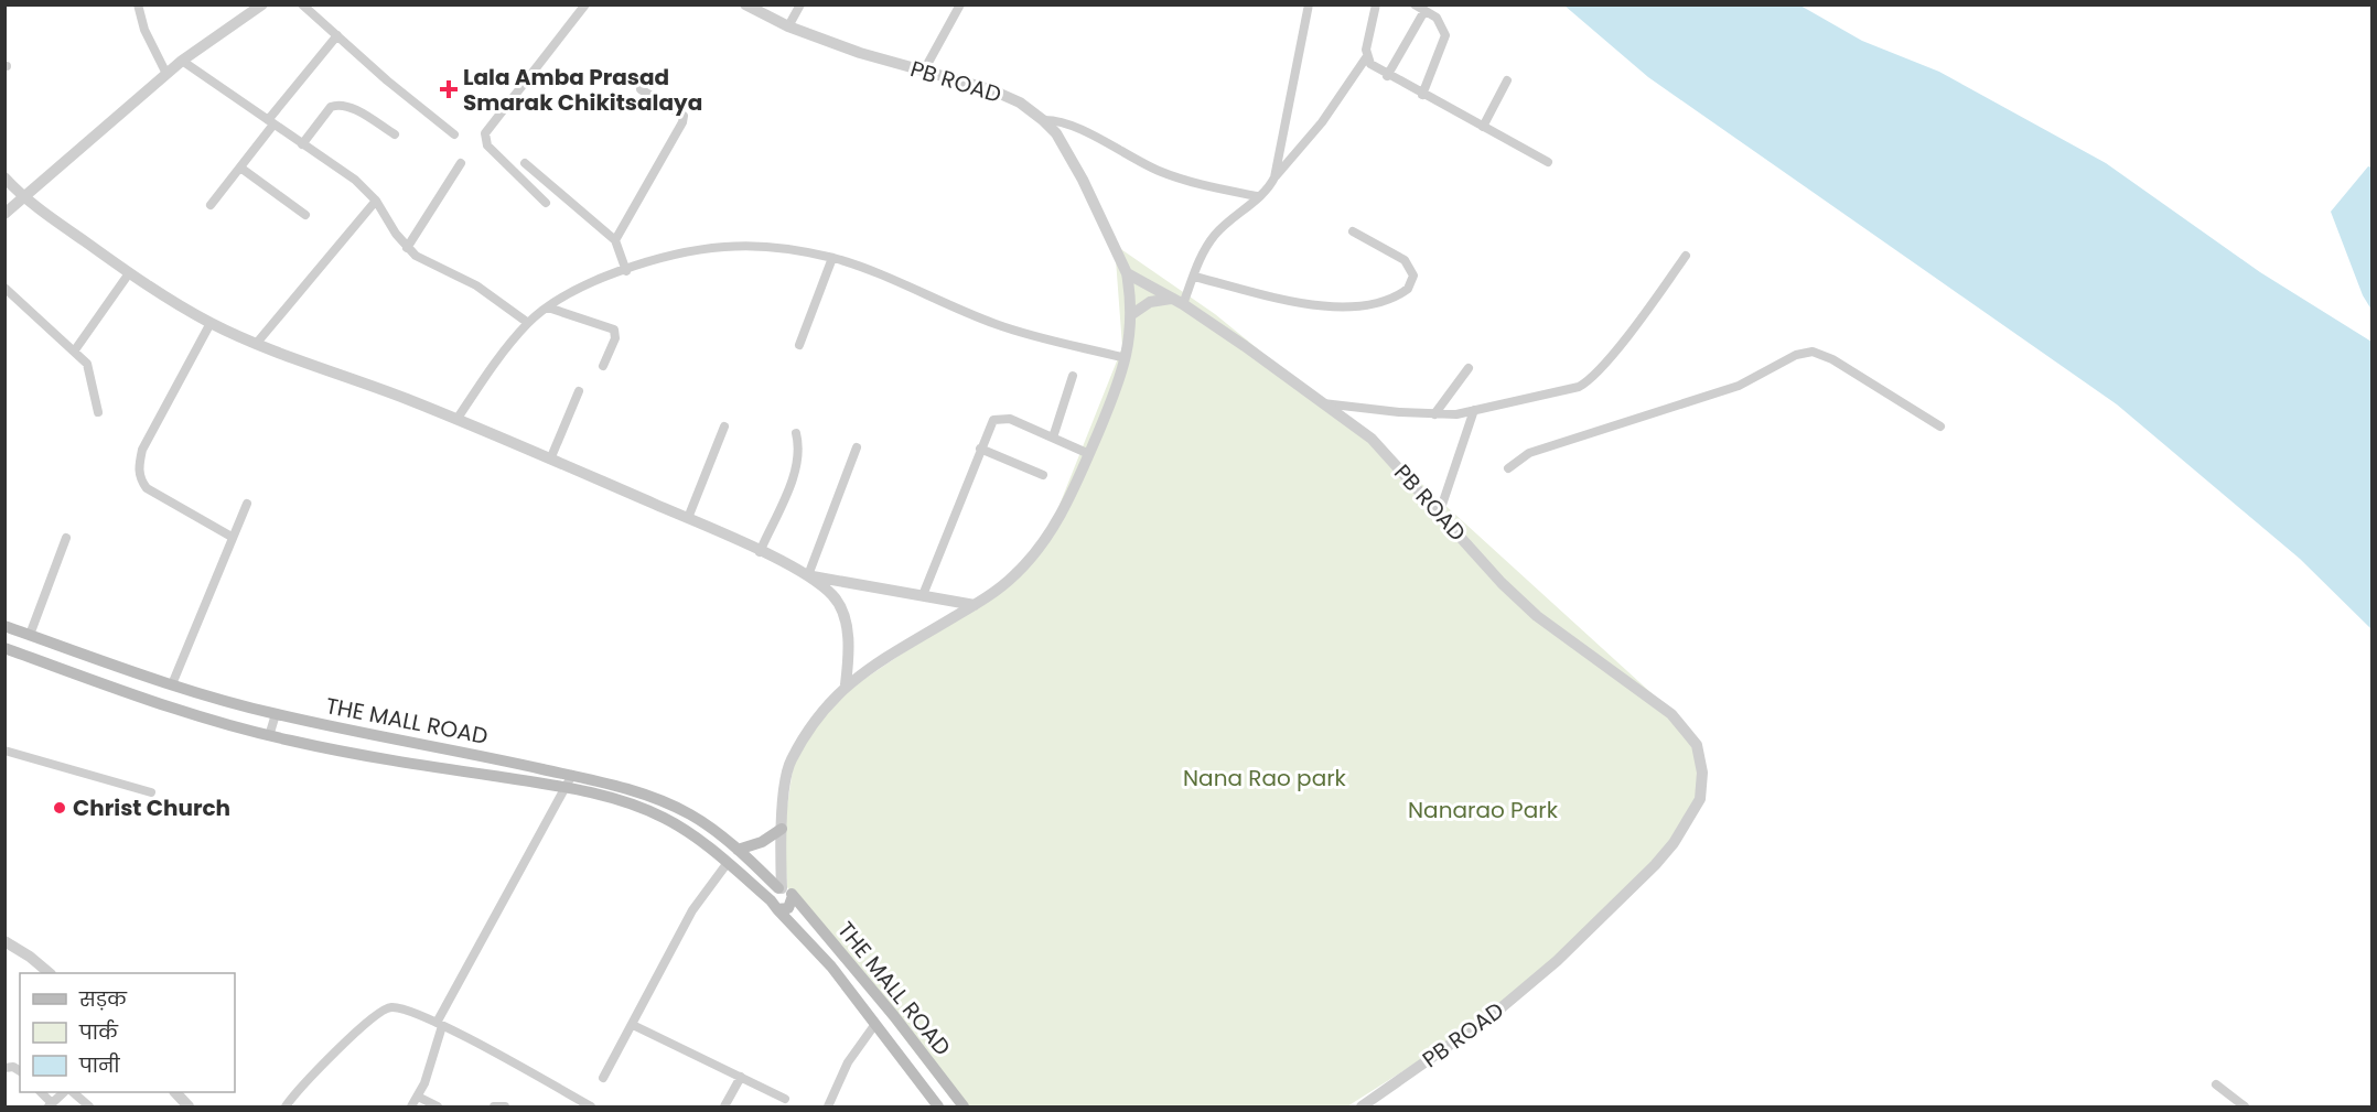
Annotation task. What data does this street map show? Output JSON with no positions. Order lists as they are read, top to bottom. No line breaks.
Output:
{"streets":{"main road":["THE MALL ROAD"],"street":["PB ROAD"]},"parks":["Nana Rao park","Nanarao Park"],"places":{"health":["Lala Amba Prasad Smarak Chikitsalaya"],"other":["Christ Church"]},"legend":["सड़क","पार्क","पानी"]}
